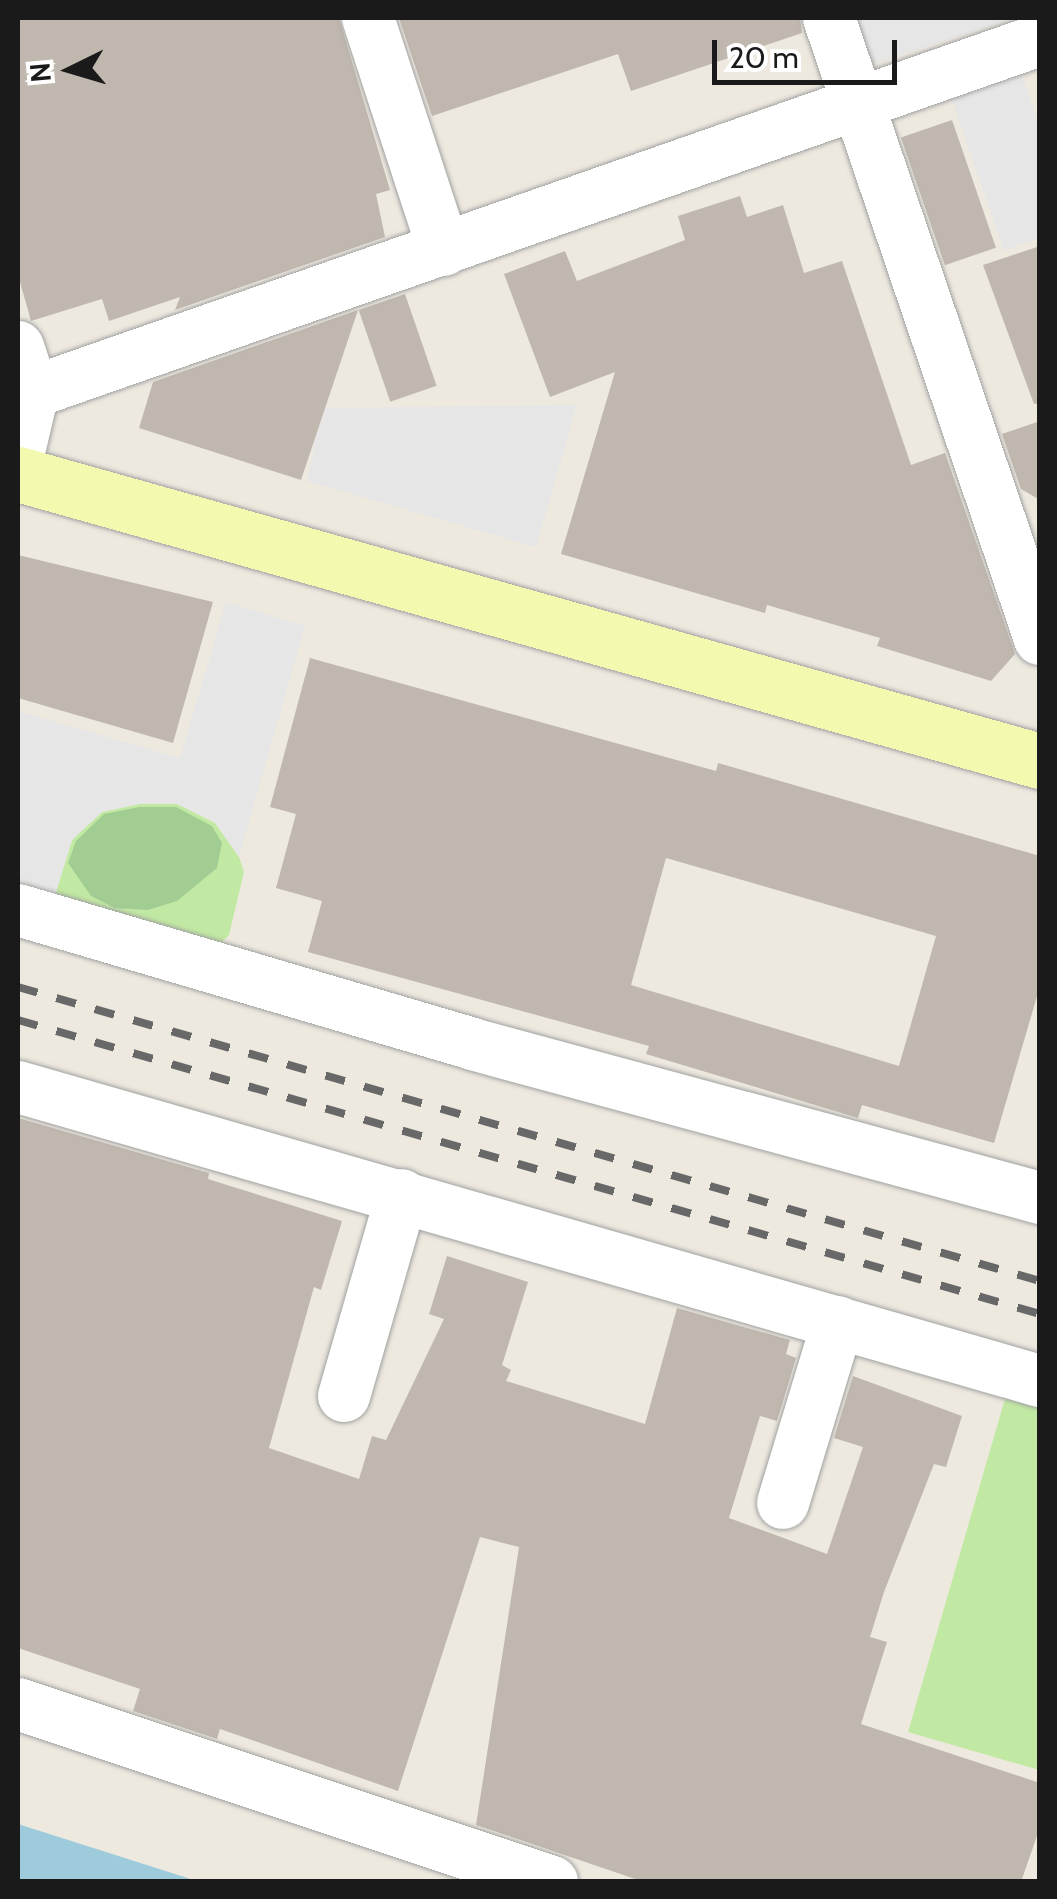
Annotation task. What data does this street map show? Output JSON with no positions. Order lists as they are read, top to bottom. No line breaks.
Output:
{"scale_bar":"20 m","north":"left"}
